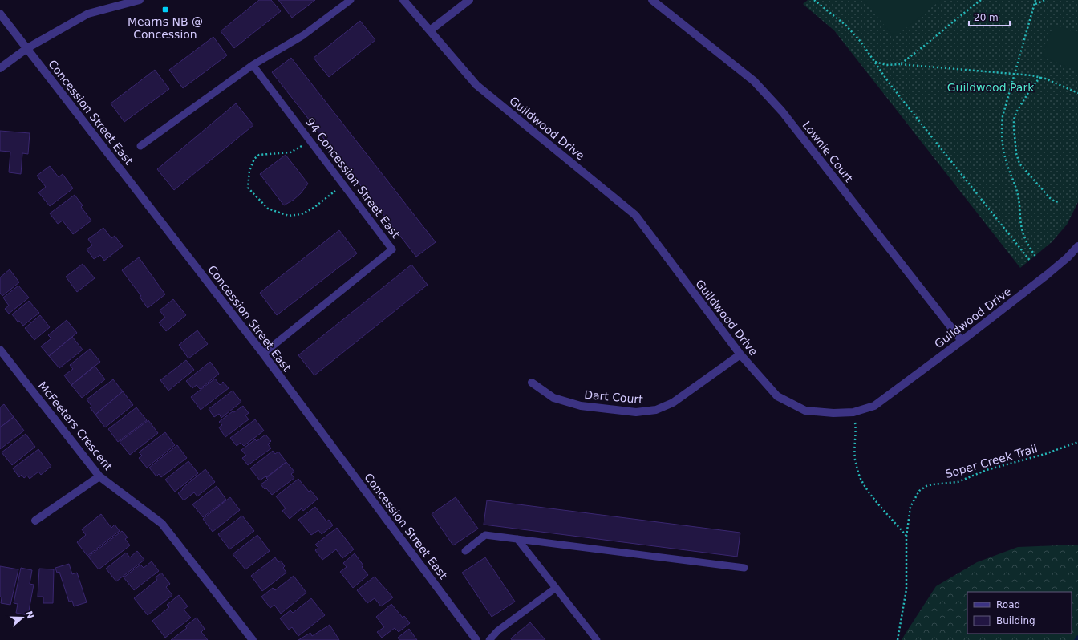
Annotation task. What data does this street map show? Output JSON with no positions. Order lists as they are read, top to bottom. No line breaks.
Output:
{"streets":{"street":["Concession Street East","Guildwood Drive","Lownie Court","Dart Court","McFeeters Crescent"],"lane":["94 Concession Street East"],"path":["Soper Creek Trail"]},"crossings":[["Concession Street East","94 Concession Street East"],["Guildwood Drive","Lownie Court"],["Guildwood Drive","Dart Court"]],"parks":["Guildwood Park"],"places":{"transit":["Mearns NB @ Concession"]},"legend":["Road","Building"],"scale_bar":"20 m","north":"right"}
